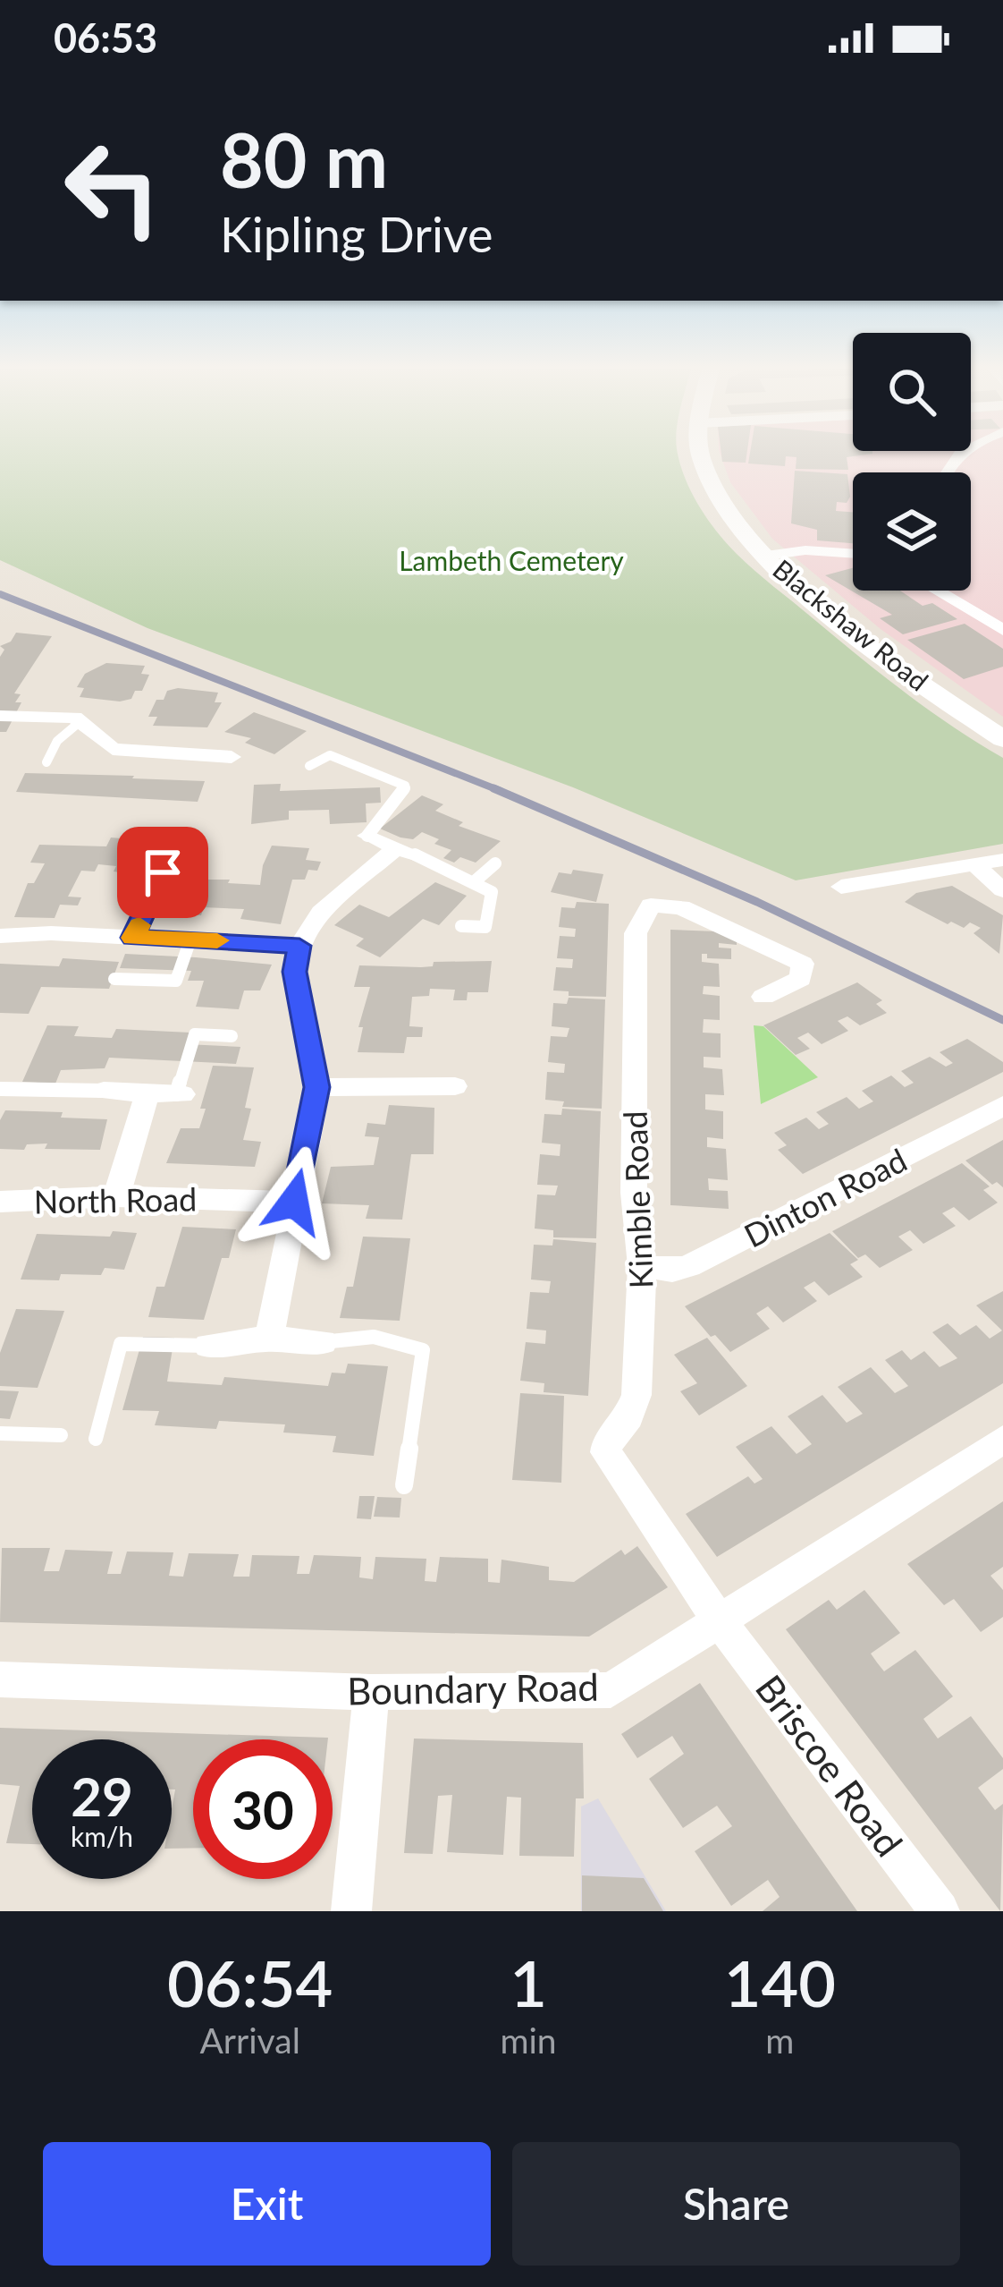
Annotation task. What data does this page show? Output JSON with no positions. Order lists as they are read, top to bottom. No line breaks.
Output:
{"streets":{"street":["Blackshaw Road","Dinton Road","North Road","Kimble Road","Boundary Road","Briscoe Road"]},"crossings":[["Dinton Road","Kimble Road"],["Kimble Road","Boundary Road"],["Kimble Road","Briscoe Road"],["Boundary Road","Briscoe Road"]],"parks":["Lambeth Cemetery"],"page":{"status":"06:53","turn":["80 m","Kipling Drive"],"speed":"29 km/h","limit":"30","eta":["06:54","Arrival","1","min","140","m"],"buttons":["Exit","Share"]}}
